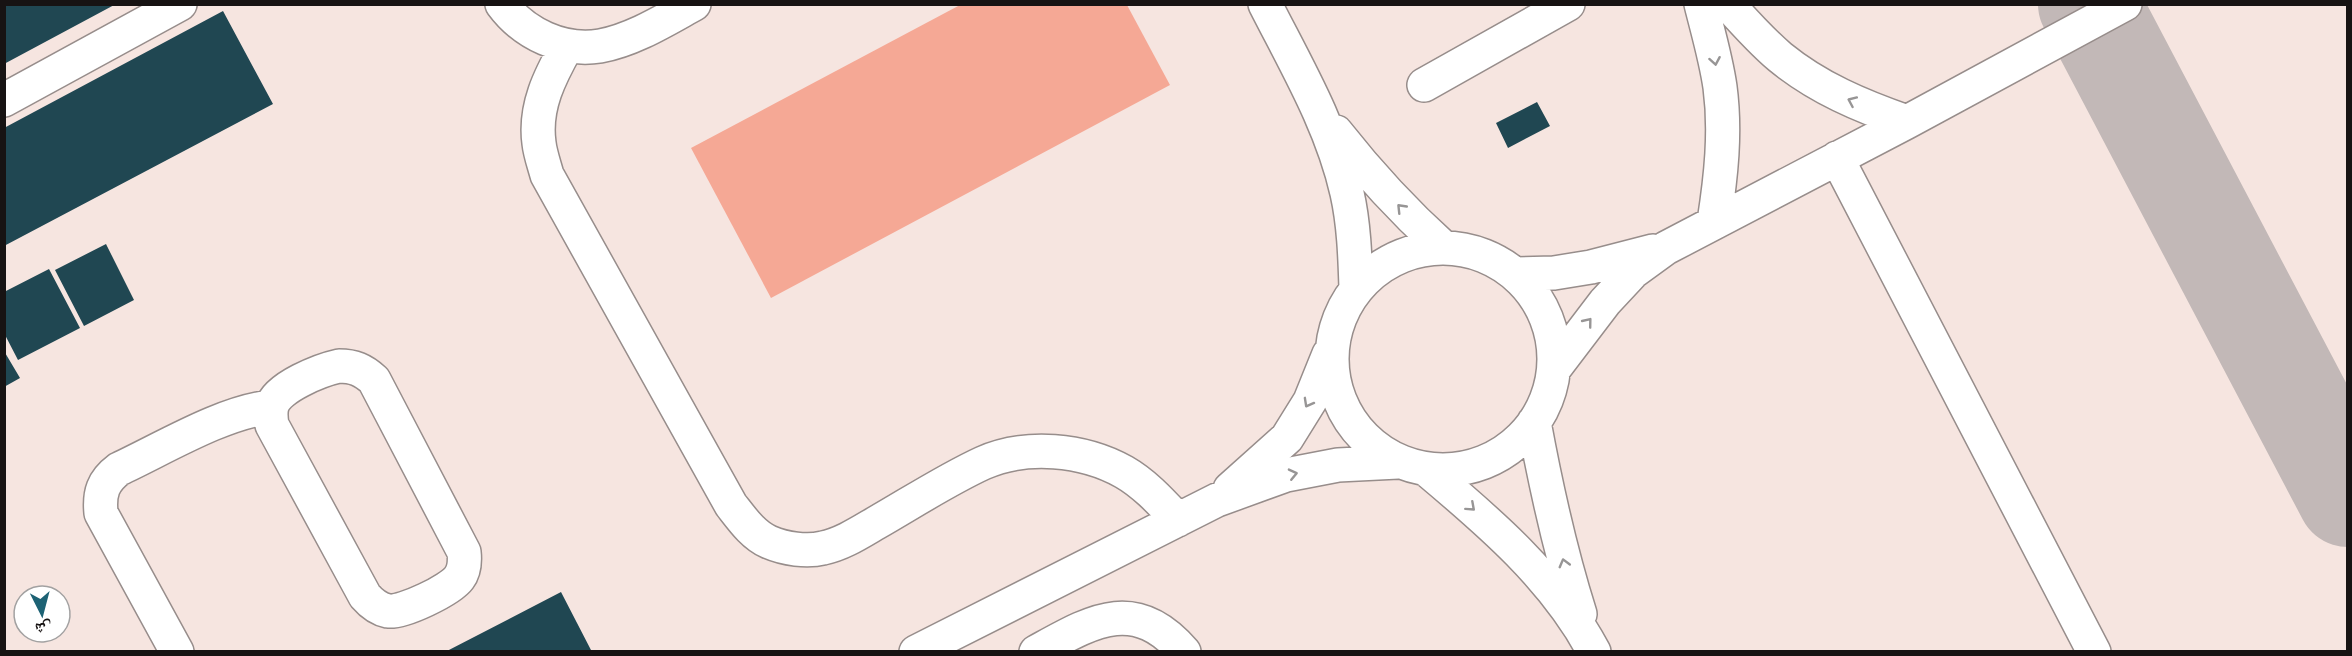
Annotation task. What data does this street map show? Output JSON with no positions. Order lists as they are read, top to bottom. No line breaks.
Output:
{"north":"bottom"}
